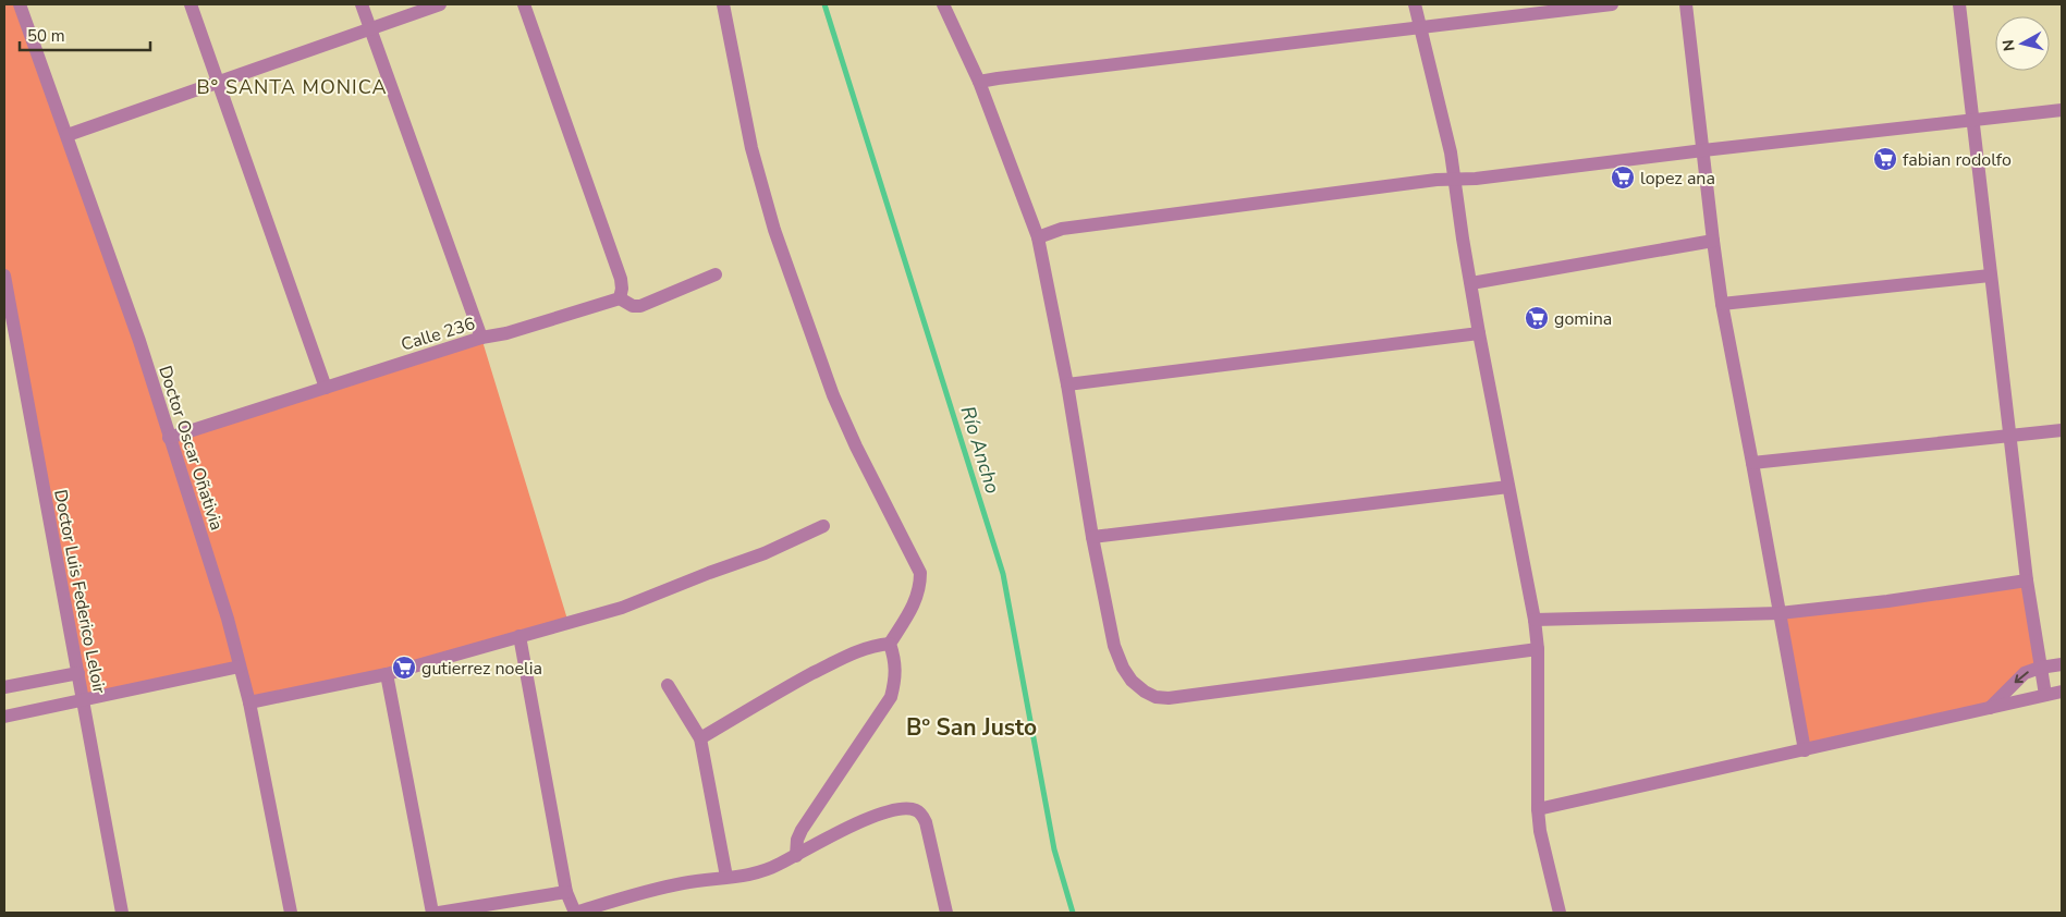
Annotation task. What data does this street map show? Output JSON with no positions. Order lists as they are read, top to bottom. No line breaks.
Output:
{"streets":{"street":["Calle 236","Doctor Oscar Oñativia","Doctor Luis Federico Leloir"]},"crossings":[["Calle 236","Doctor Oscar Oñativia"]],"districts":["B° SANTA MONICA","Bº San Justo"],"water":["Río Ancho"],"places":{"supermarket":["fabian rodolfo","lopez ana","gomina","gutierrez noelia"]},"scale_bar":"50 m","north":"left"}
